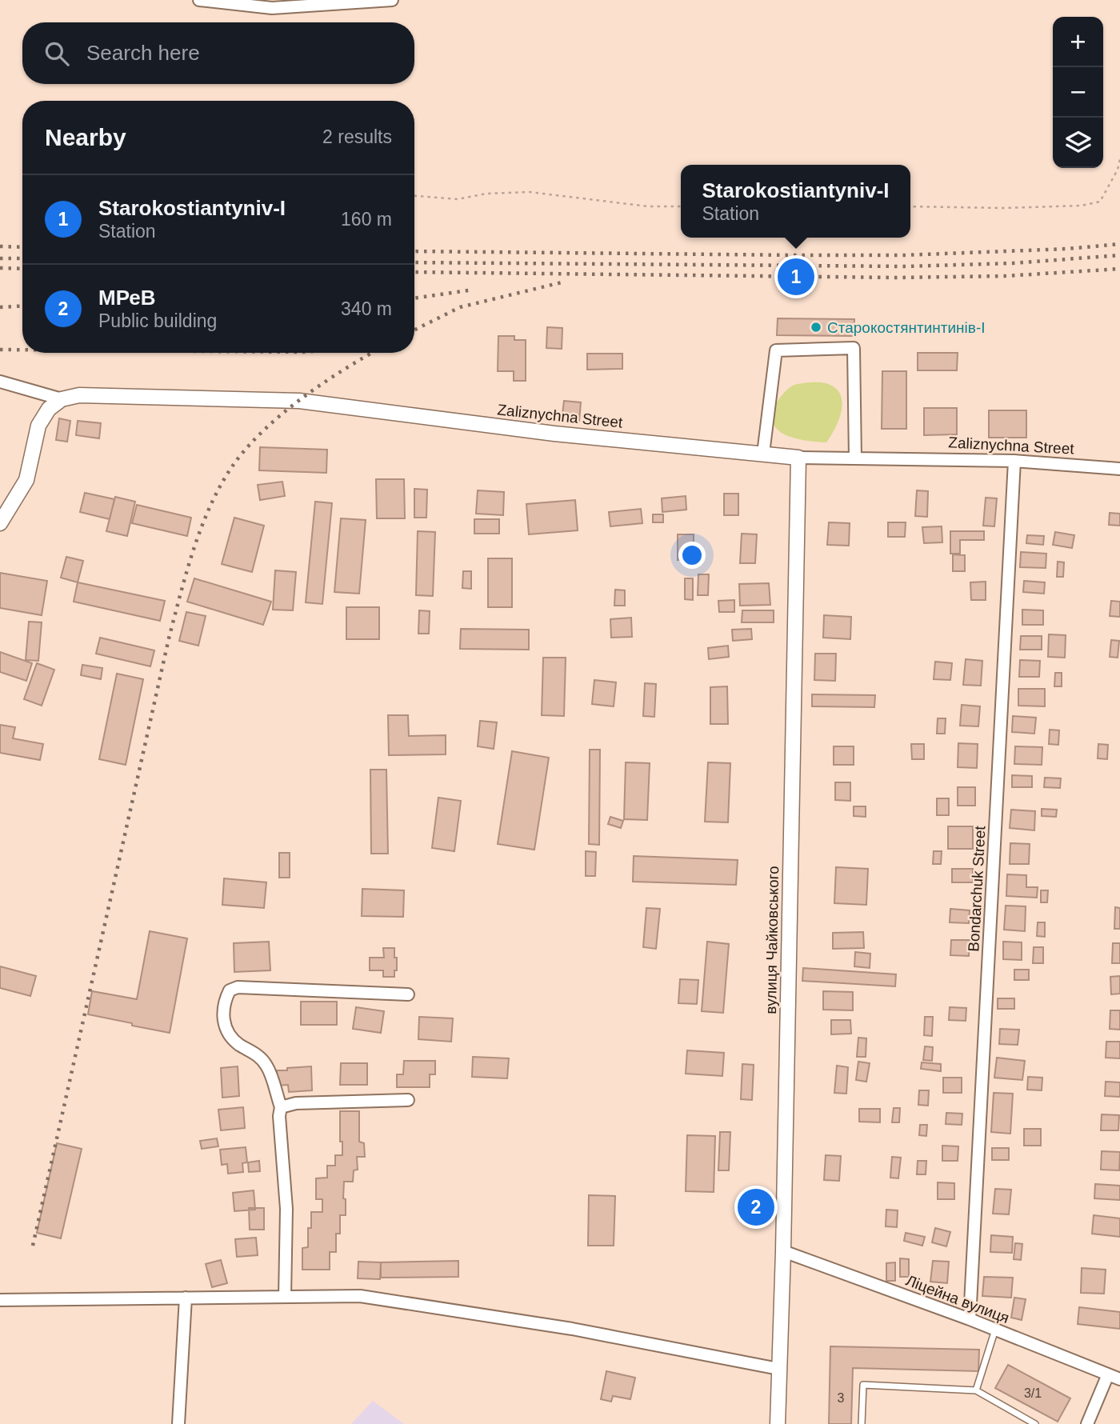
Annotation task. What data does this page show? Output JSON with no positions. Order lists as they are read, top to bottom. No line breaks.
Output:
{"streets":{"street":["Zaliznychna Street","Bondarchuk Street","вулиця Чайковського","Ліцейна вулиця"]},"crossings":[["Zaliznychna Street","Bondarchuk Street"],["Zaliznychna Street","вулиця Чайковського"],["Bondarchuk Street","Ліцейна вулиця"],["вулиця Чайковського","Ліцейна вулиця"]],"places":["Старокостянтинтинів-І"],"house_numbers":["3/1","3"],"page":{"map_buttons":["+","−"],"search":"Search here","heading":["Nearby","2 results"],"popup":["Starokostiantyniv-I","Station"],"list":[{"mark":"1","name":"Starokostiantyniv-I","note":"Station","value":"160 m"},{"mark":"2","name":"МРеВ","note":"Public building","value":"340 m"}],"pins":["1","2"]}}
